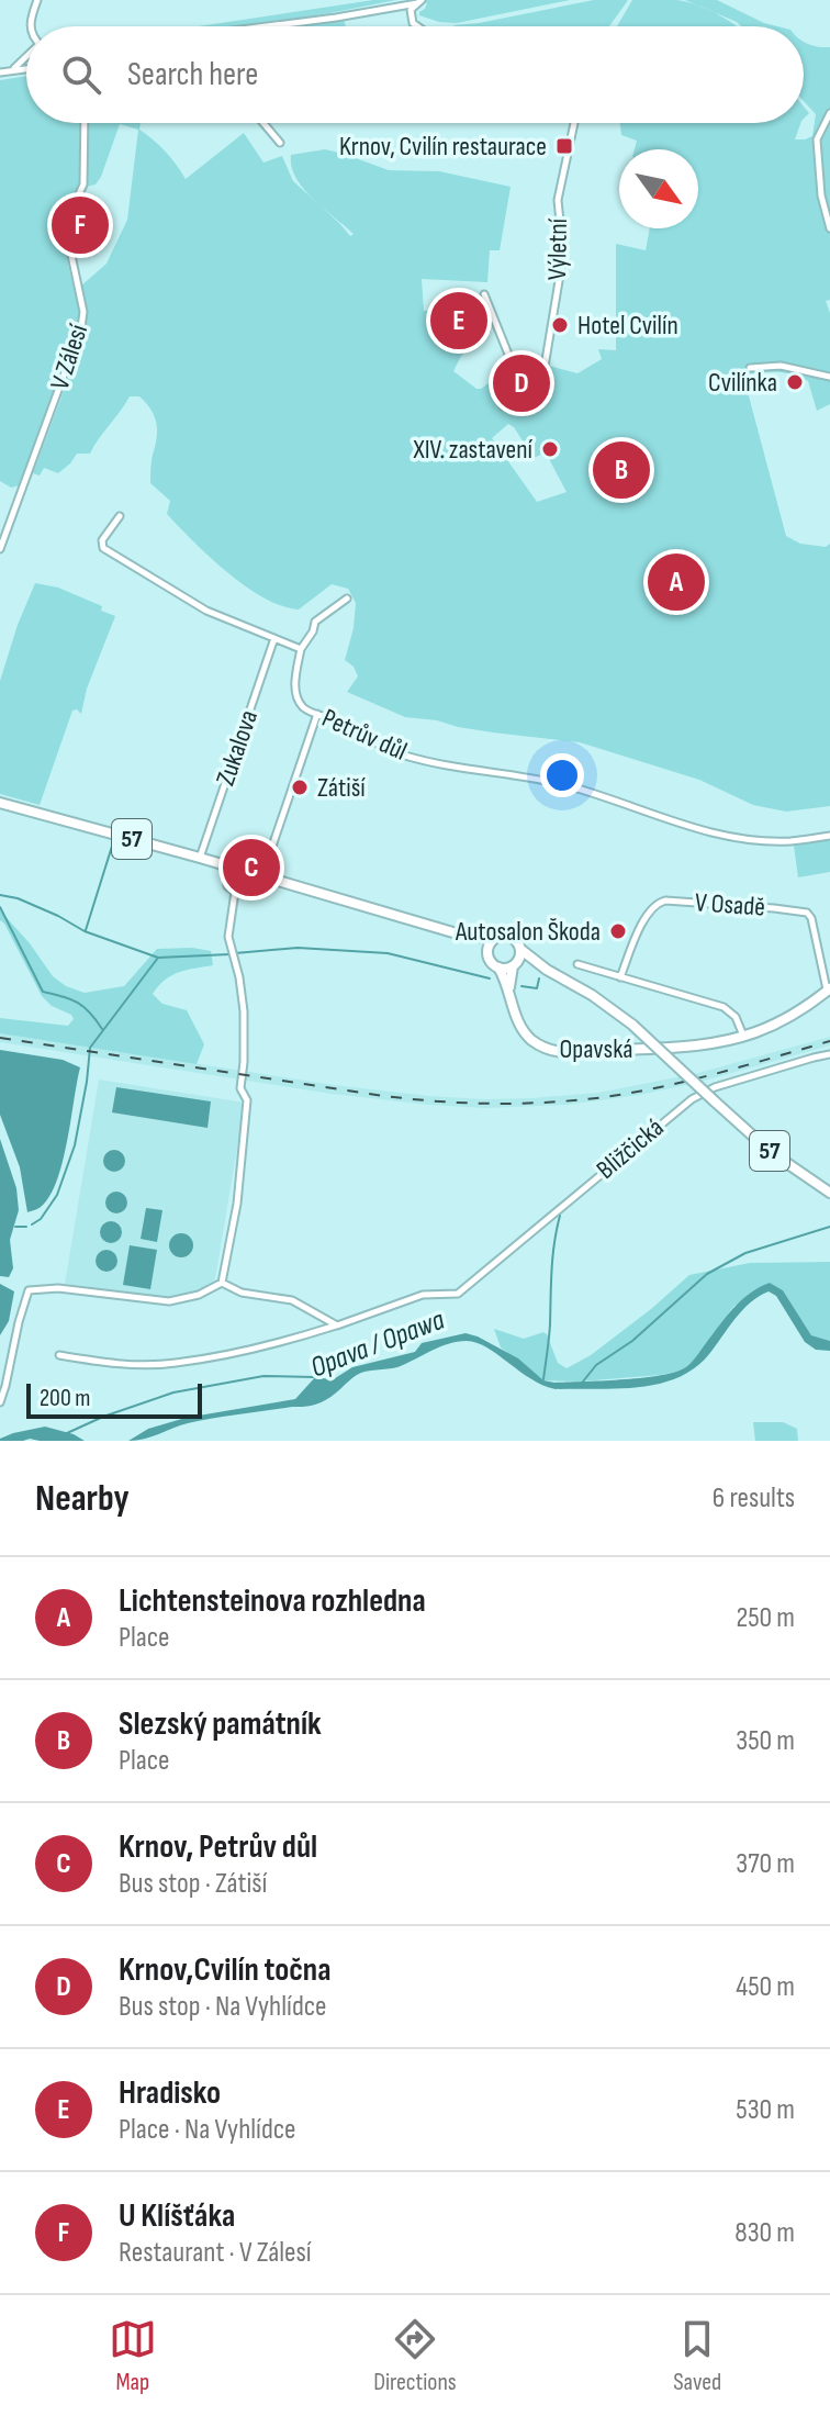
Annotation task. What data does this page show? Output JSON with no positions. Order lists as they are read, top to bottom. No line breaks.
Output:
{"streets":{"main road":["57","Opavská"],"street":["Výletní","V Zálesí","Petrův důl","Zukalova","V Osadě","Bližčická"]},"crossings":[["Zukalova","57"],["57","Opavská"],["V Osadě","Opavská"]],"water":["Opava / Opawa"],"places":{"transit":["Krnov, Cvilín restaurace"],"other":["Hotel Cvilín","Cvilínka","XIV. zastavení","Zátiší","Autosalon Škoda"]},"scale_bar":"200 m","north":"bottom right","page":{"search":"Search here","pins":["F","E","D","B","A","C"],"scale":"200 m","heading":["Nearby","6 results"],"list":[{"mark":"A","name":"Lichtensteinova rozhledna","note":"Place","value":"250 m"},{"mark":"B","name":"Slezský památník","note":"Place","value":"350 m"},{"mark":"C","name":"Krnov, Petrův důl","note":"Bus stop · Zátiší","value":"370 m"},{"mark":"D","name":"Krnov,Cvilín točna","note":"Bus stop · Na Vyhlídce","value":"450 m"},{"mark":"E","name":"Hradisko","note":"Place · Na Vyhlídce","value":"530 m"},{"mark":"F","name":"U Klíšťáka","note":"Restaurant · V Zálesí","value":"830 m"}],"nav":["Map","Directions","Saved"]}}
